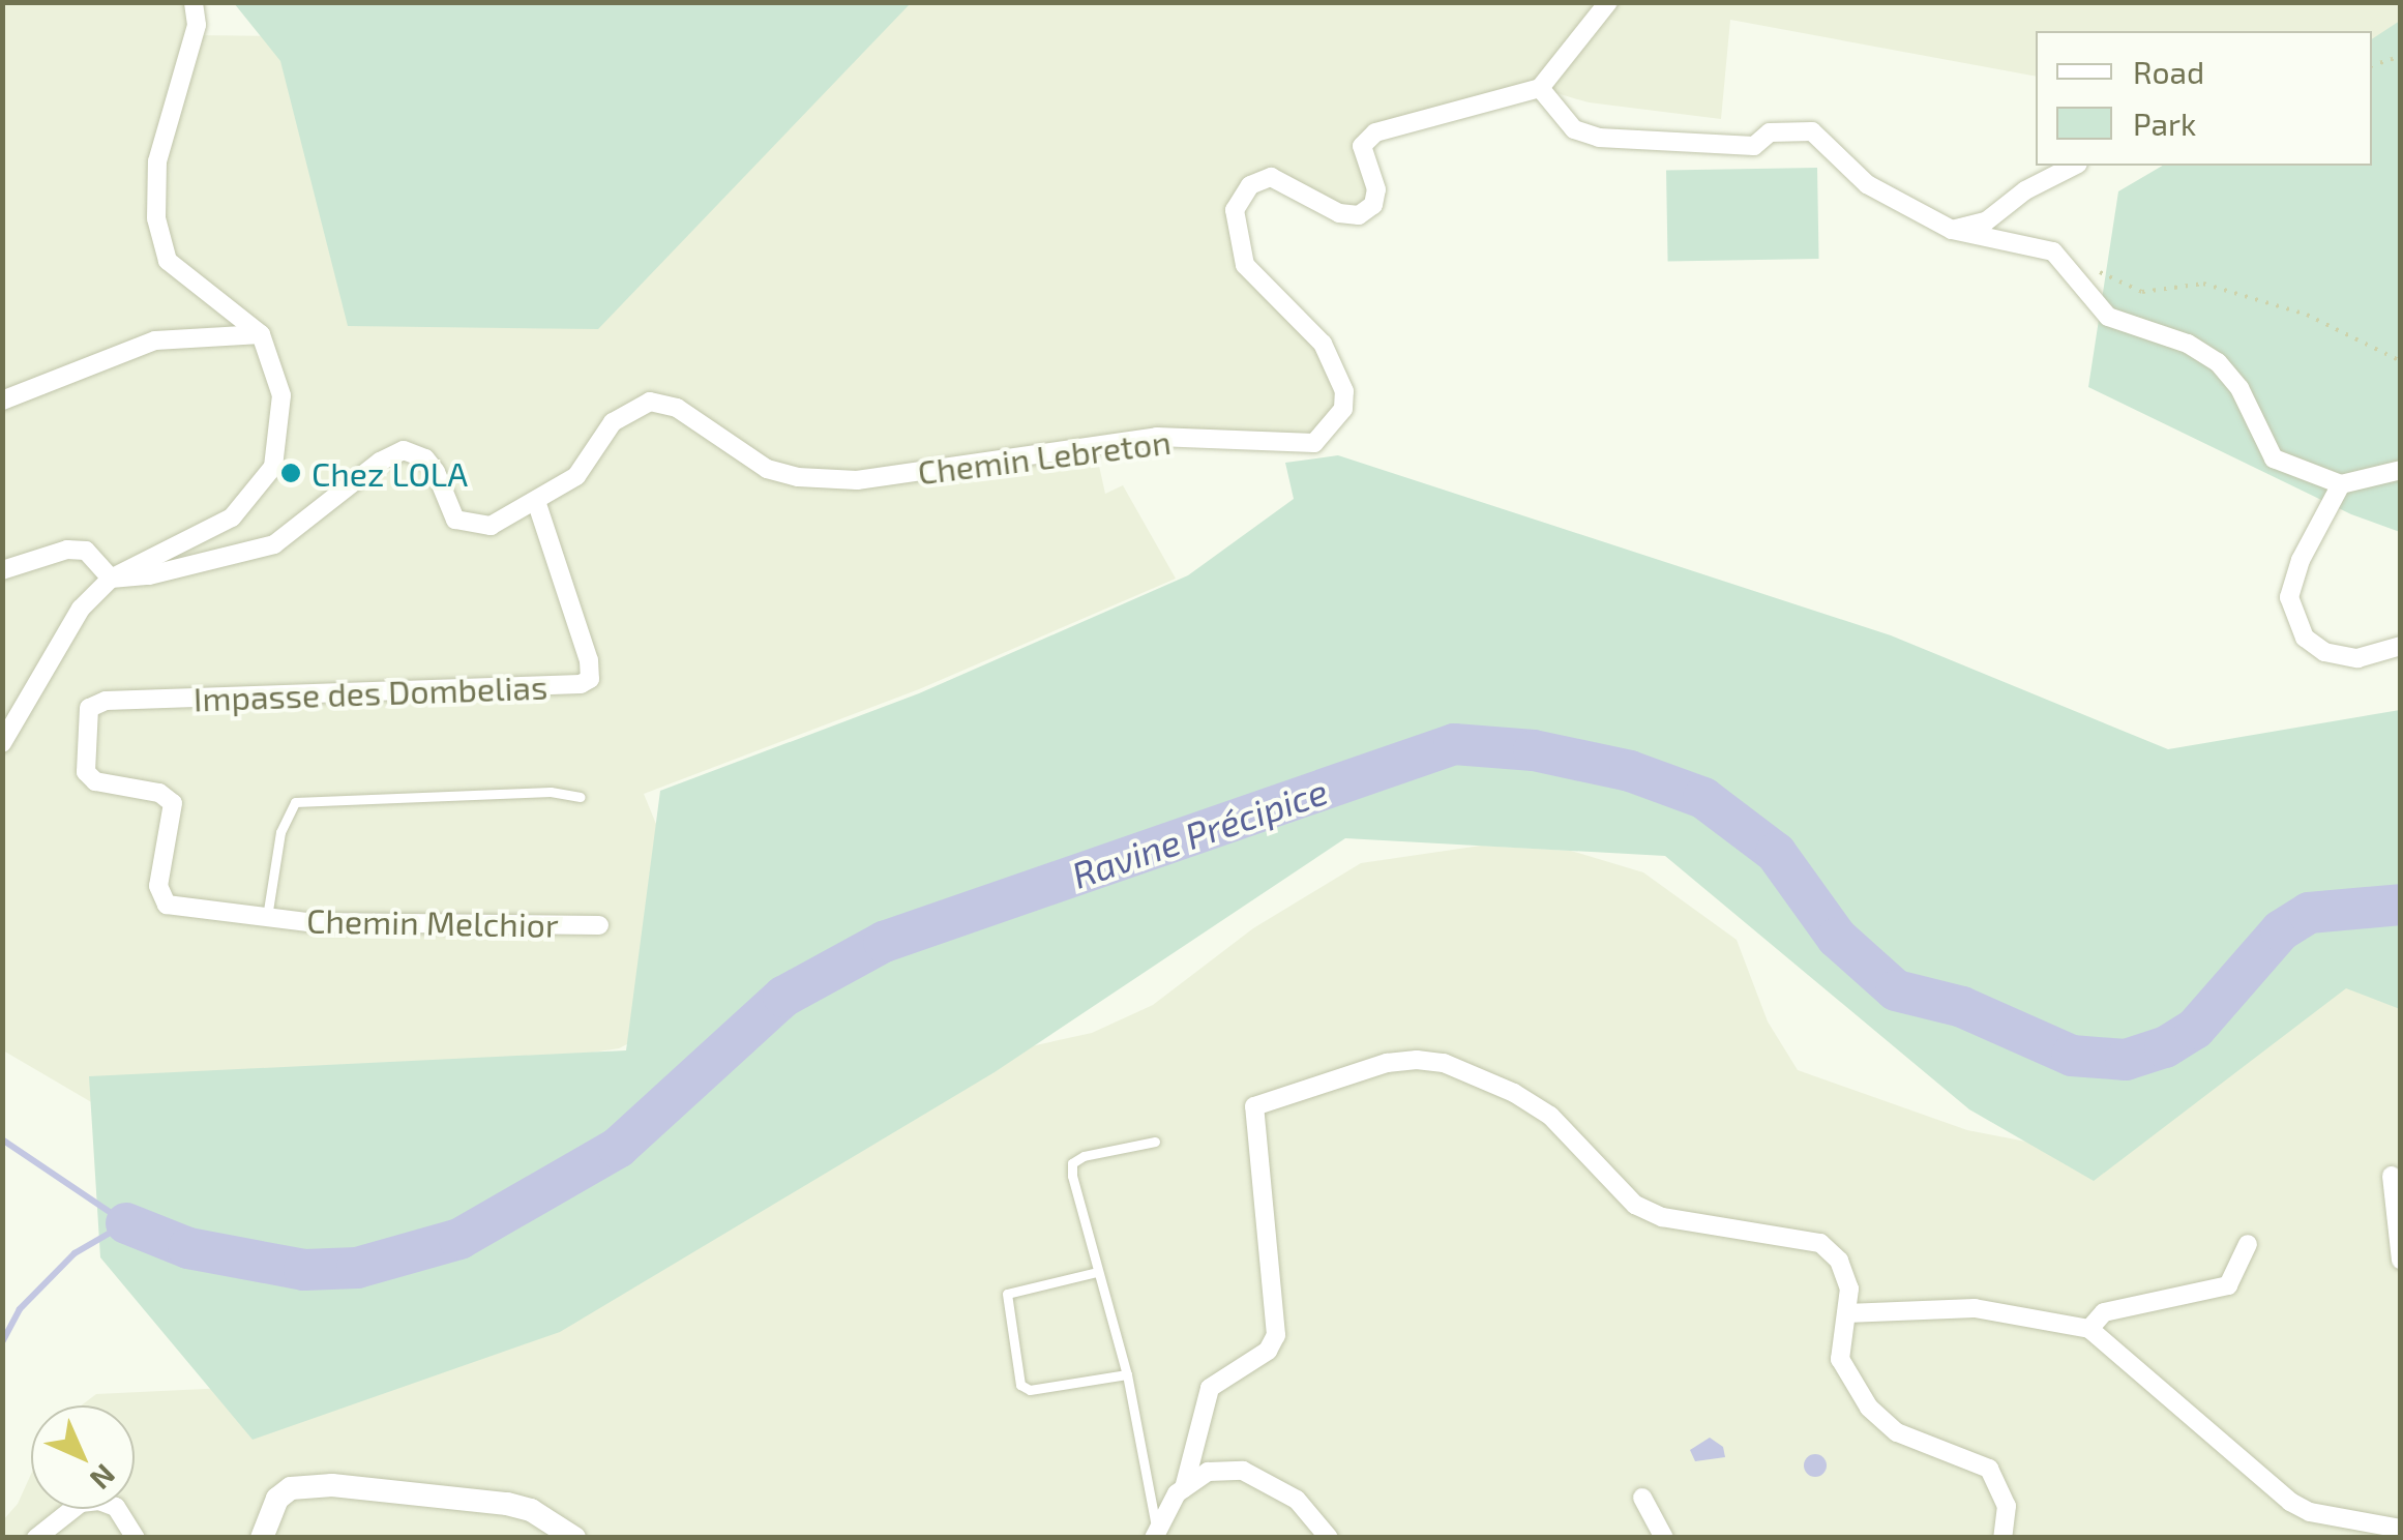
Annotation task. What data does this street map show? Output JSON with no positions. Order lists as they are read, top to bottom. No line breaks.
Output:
{"streets":{"street":["Chemin Lebreton","Impasse des Dombelias","Chemin Melchior"]},"crossings":[["Chemin Lebreton","Impasse des Dombelias"],["Impasse des Dombelias","Chemin Melchior"]],"water":["Ravine Précipice"],"places":["Chez LOLA"],"legend":["Road","Park"],"north":"bottom right"}
